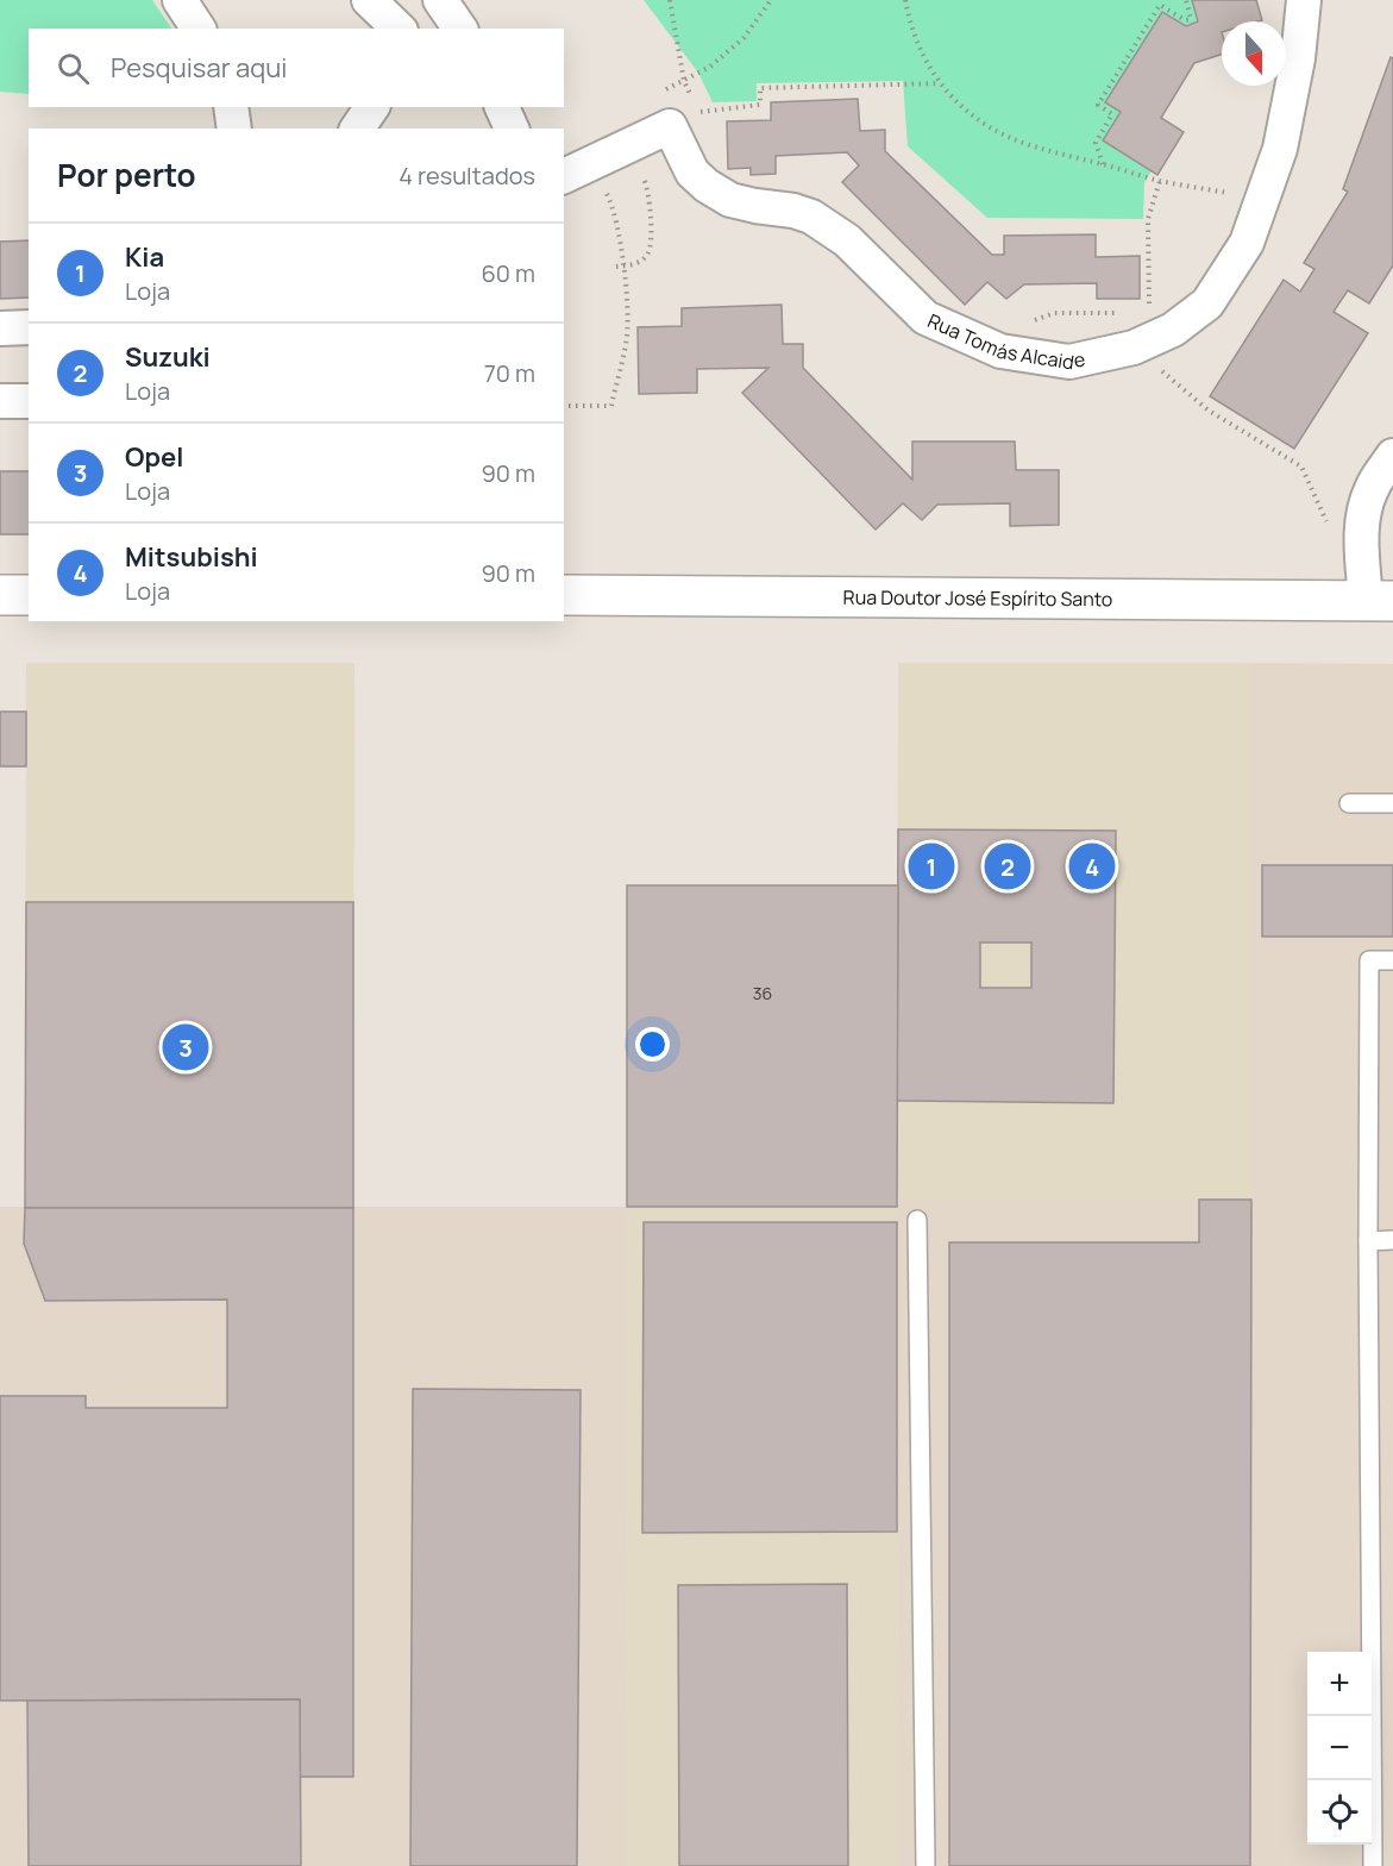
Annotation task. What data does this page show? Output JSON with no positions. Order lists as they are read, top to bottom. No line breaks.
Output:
{"streets":{"street":["Rua Tomás Alcaide","Rua Doutor José Espírito Santo"]},"house_numbers":["36"],"north":"bottom","page":{"search":"Pesquisar aqui","heading":["Por perto","4 resultados"],"list":[{"mark":"1","name":"Kia","note":"Loja","value":"60 m"},{"mark":"2","name":"Suzuki","note":"Loja","value":"70 m"},{"mark":"3","name":"Opel","note":"Loja","value":"90 m"},{"mark":"4","name":"Mitsubishi","note":"Loja","value":"90 m"}],"pins":["1","2","4","3"],"map_buttons":["+","−"]}}
